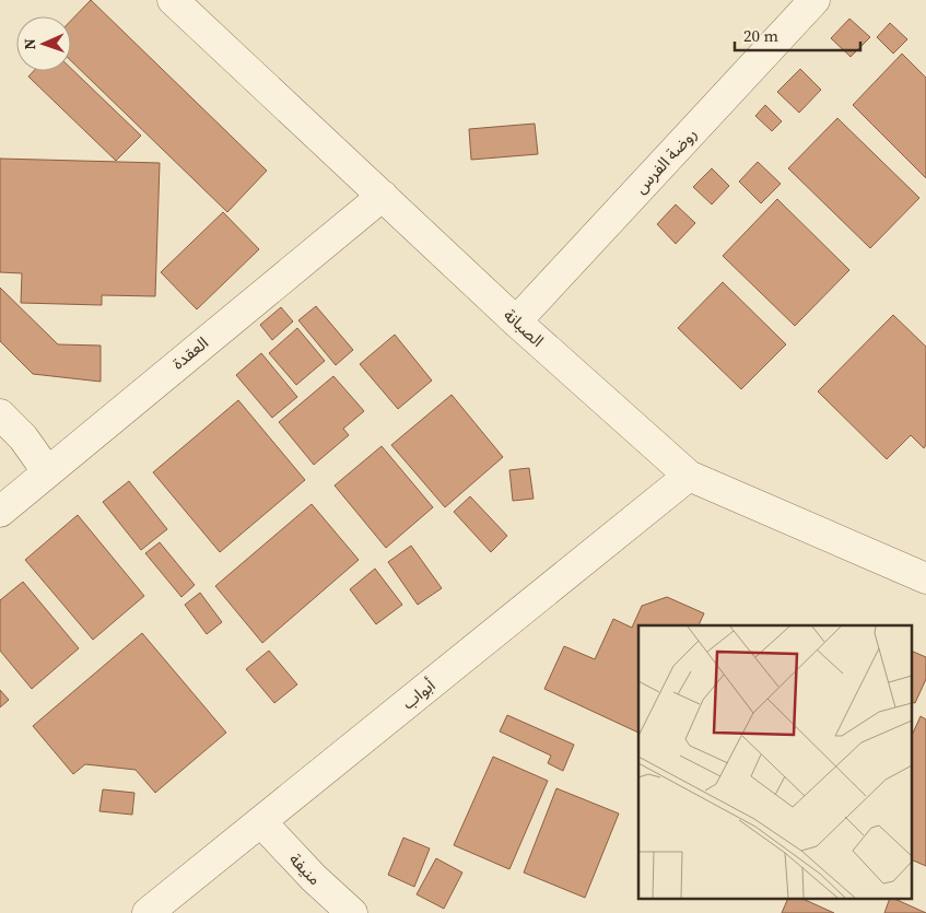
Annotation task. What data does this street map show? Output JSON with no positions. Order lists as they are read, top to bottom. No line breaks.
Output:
{"streets":{"street":["روضة الفرس","الصبانة","العقدة","أبواب","منيفة"]},"crossings":[["روضة الفرس","الصبانة"],["الصبانة","العقدة"],["الصبانة","أبواب"],["أبواب","منيفة"]],"scale_bar":"20 m","north":"left"}
